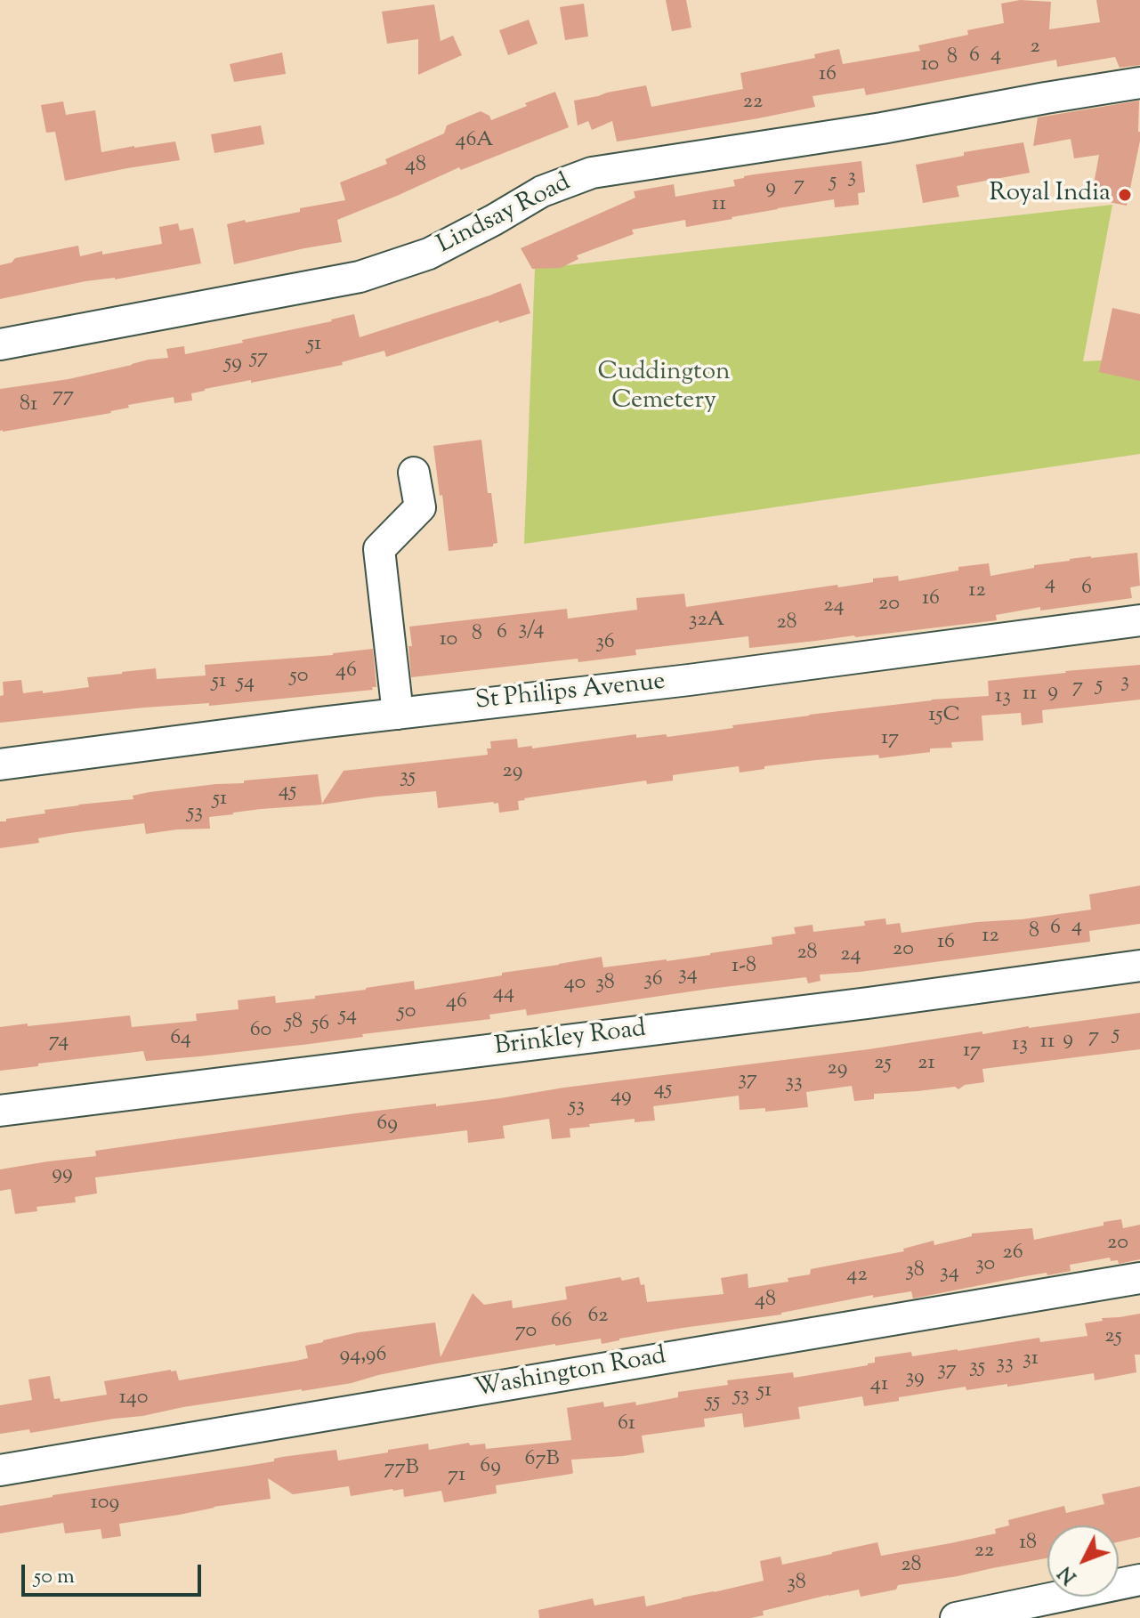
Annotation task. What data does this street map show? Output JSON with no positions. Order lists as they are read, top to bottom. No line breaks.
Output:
{"streets":{"street":["Lindsay Road","St Philips Avenue","Brinkley Road","Washington Road"]},"parks":["Cuddington Cemetery"],"places":["Royal India"],"house_numbers":["2","4","6","8","10","16","22","46A","48","3","5","7","9","11","51","57","59","77","81","4","6","12","16","20","24","32A","28","3/4","6","8","10","36","46","50","51","3","54","5","7","9","11","13","15C","17","29","35","45","51","53","4","6","8","12","16","20","28","24","1-8","34","36","40","38","44","46","50","54","58","56","60","5","7","64","9","74","11","13","17","25","21","29","37","33","45","49","53","69","99","20","26","30","38","34","42","48","62","66","70","25","94,96","31","33","35","37","39","41","51","53","140","55","61","67B","69","77B","71","109","18","22","28","38"],"scale_bar":"50 m","north":"bottom left"}
